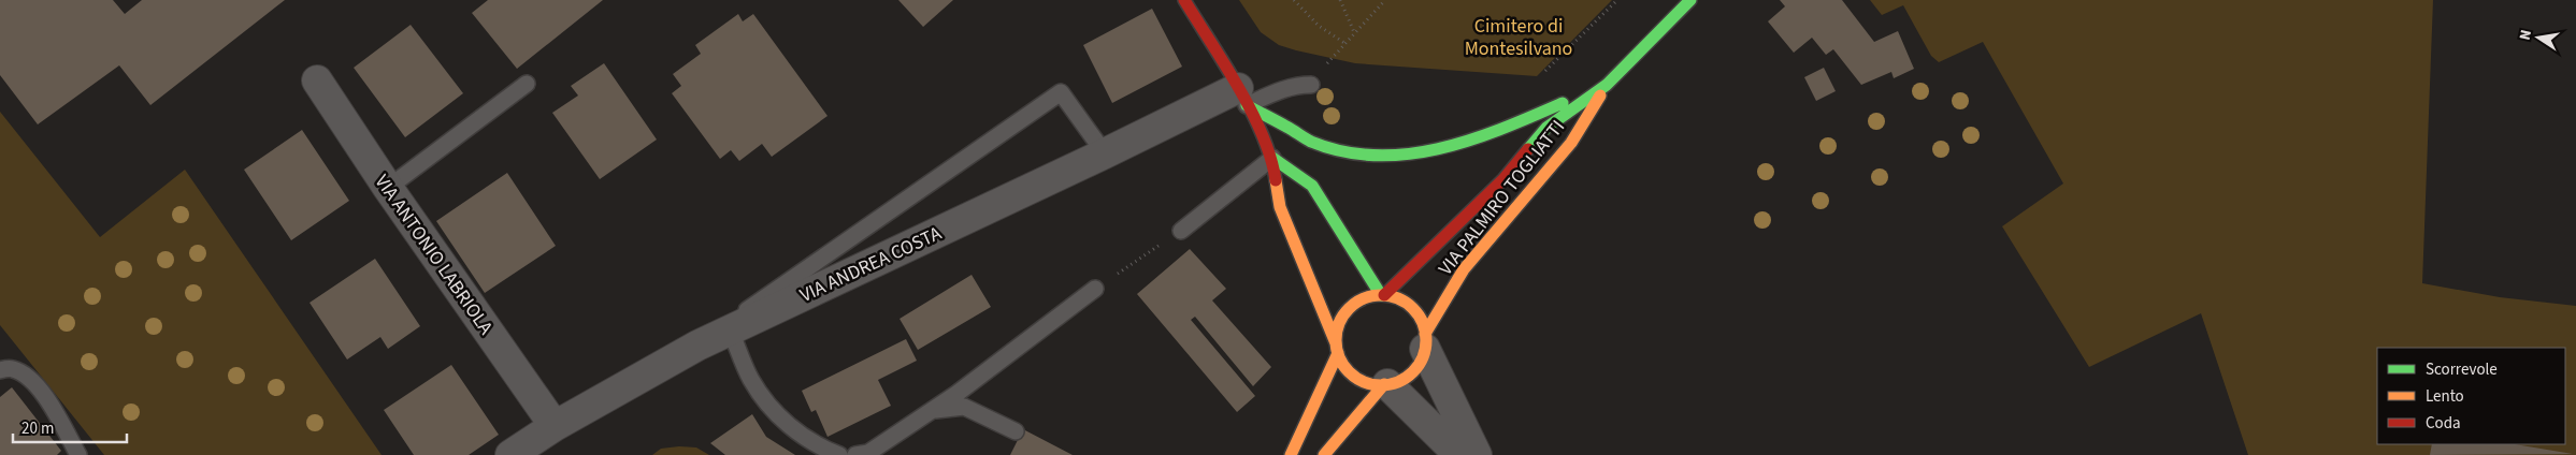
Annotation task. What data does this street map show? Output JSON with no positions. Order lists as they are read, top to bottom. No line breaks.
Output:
{"streets":{"main road":["VIA PALMIRO TOGLIATTI"],"street":["VIA ANTONIO LABRIOLA","VIA ANDREA COSTA"]},"crossings":[["VIA ANTONIO LABRIOLA","VIA ANDREA COSTA"]],"parks":["Cimitero di Montesilvano"],"legend":["Scorrevole","Lento","Coda"],"scale_bar":"20 m","north":"left"}
